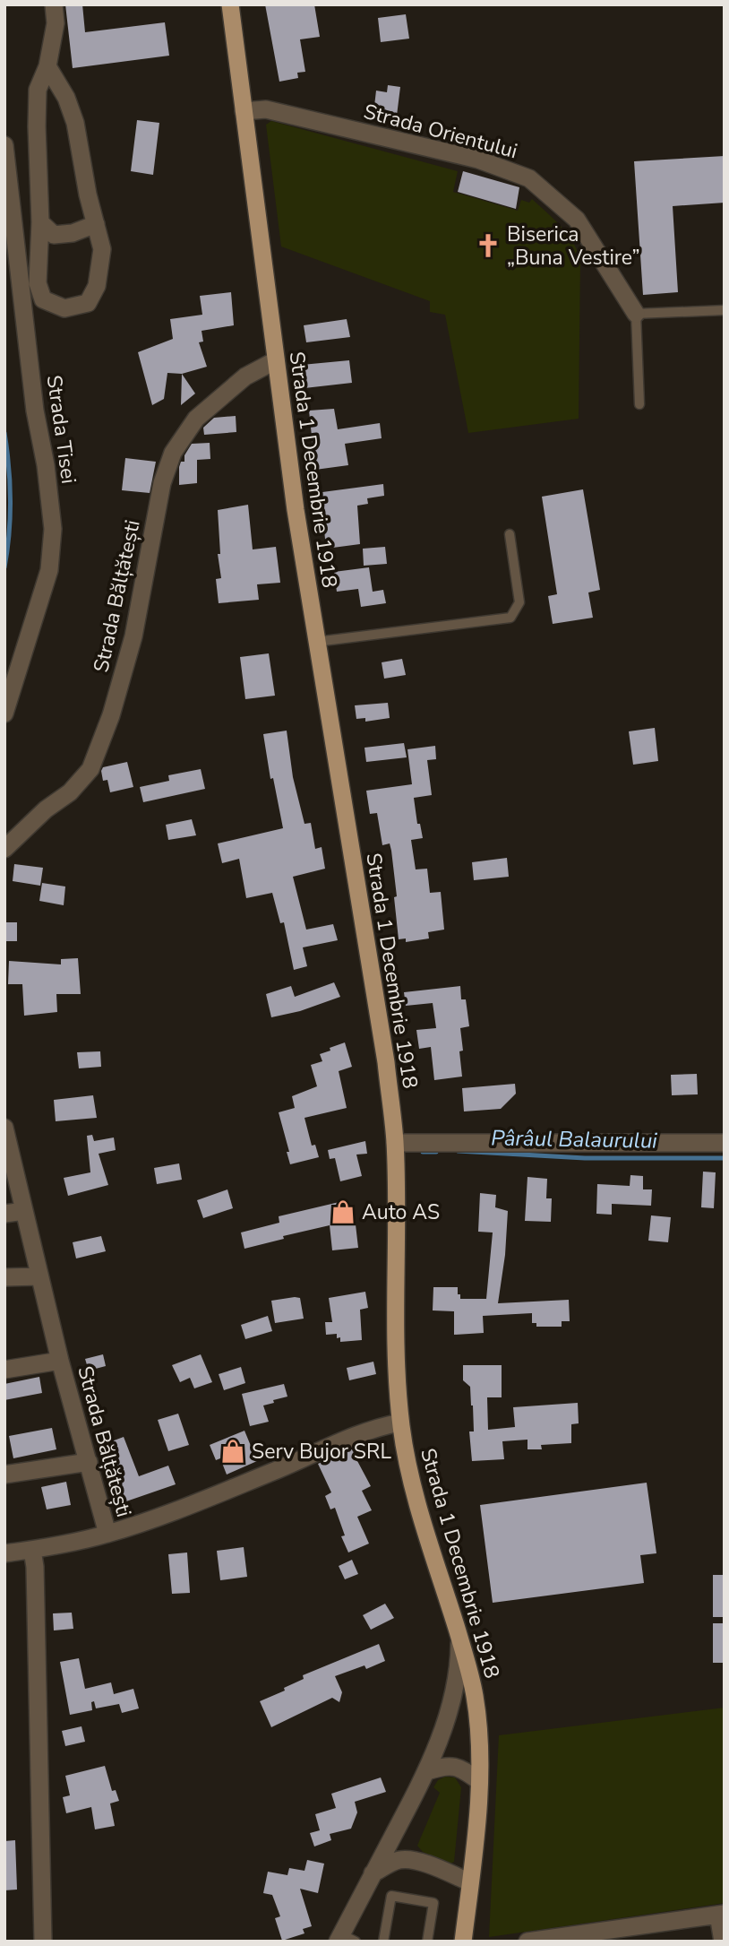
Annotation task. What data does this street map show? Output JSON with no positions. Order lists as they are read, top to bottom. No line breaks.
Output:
{"streets":{"main road":["Strada 1 Decembrie 1918"],"street":["Strada Orientului","Strada Tisei","Strada Bălțătești"]},"crossings":[["Strada Orientului","Strada 1 Decembrie 1918"],["Strada 1 Decembrie 1918","Strada Bălțătești"]],"water":["Pârâul Balaurului"],"places":{"church":["Biserica „Buna Vestire”"],"shop":["Auto AS","Serv Bujor SRL"]}}
